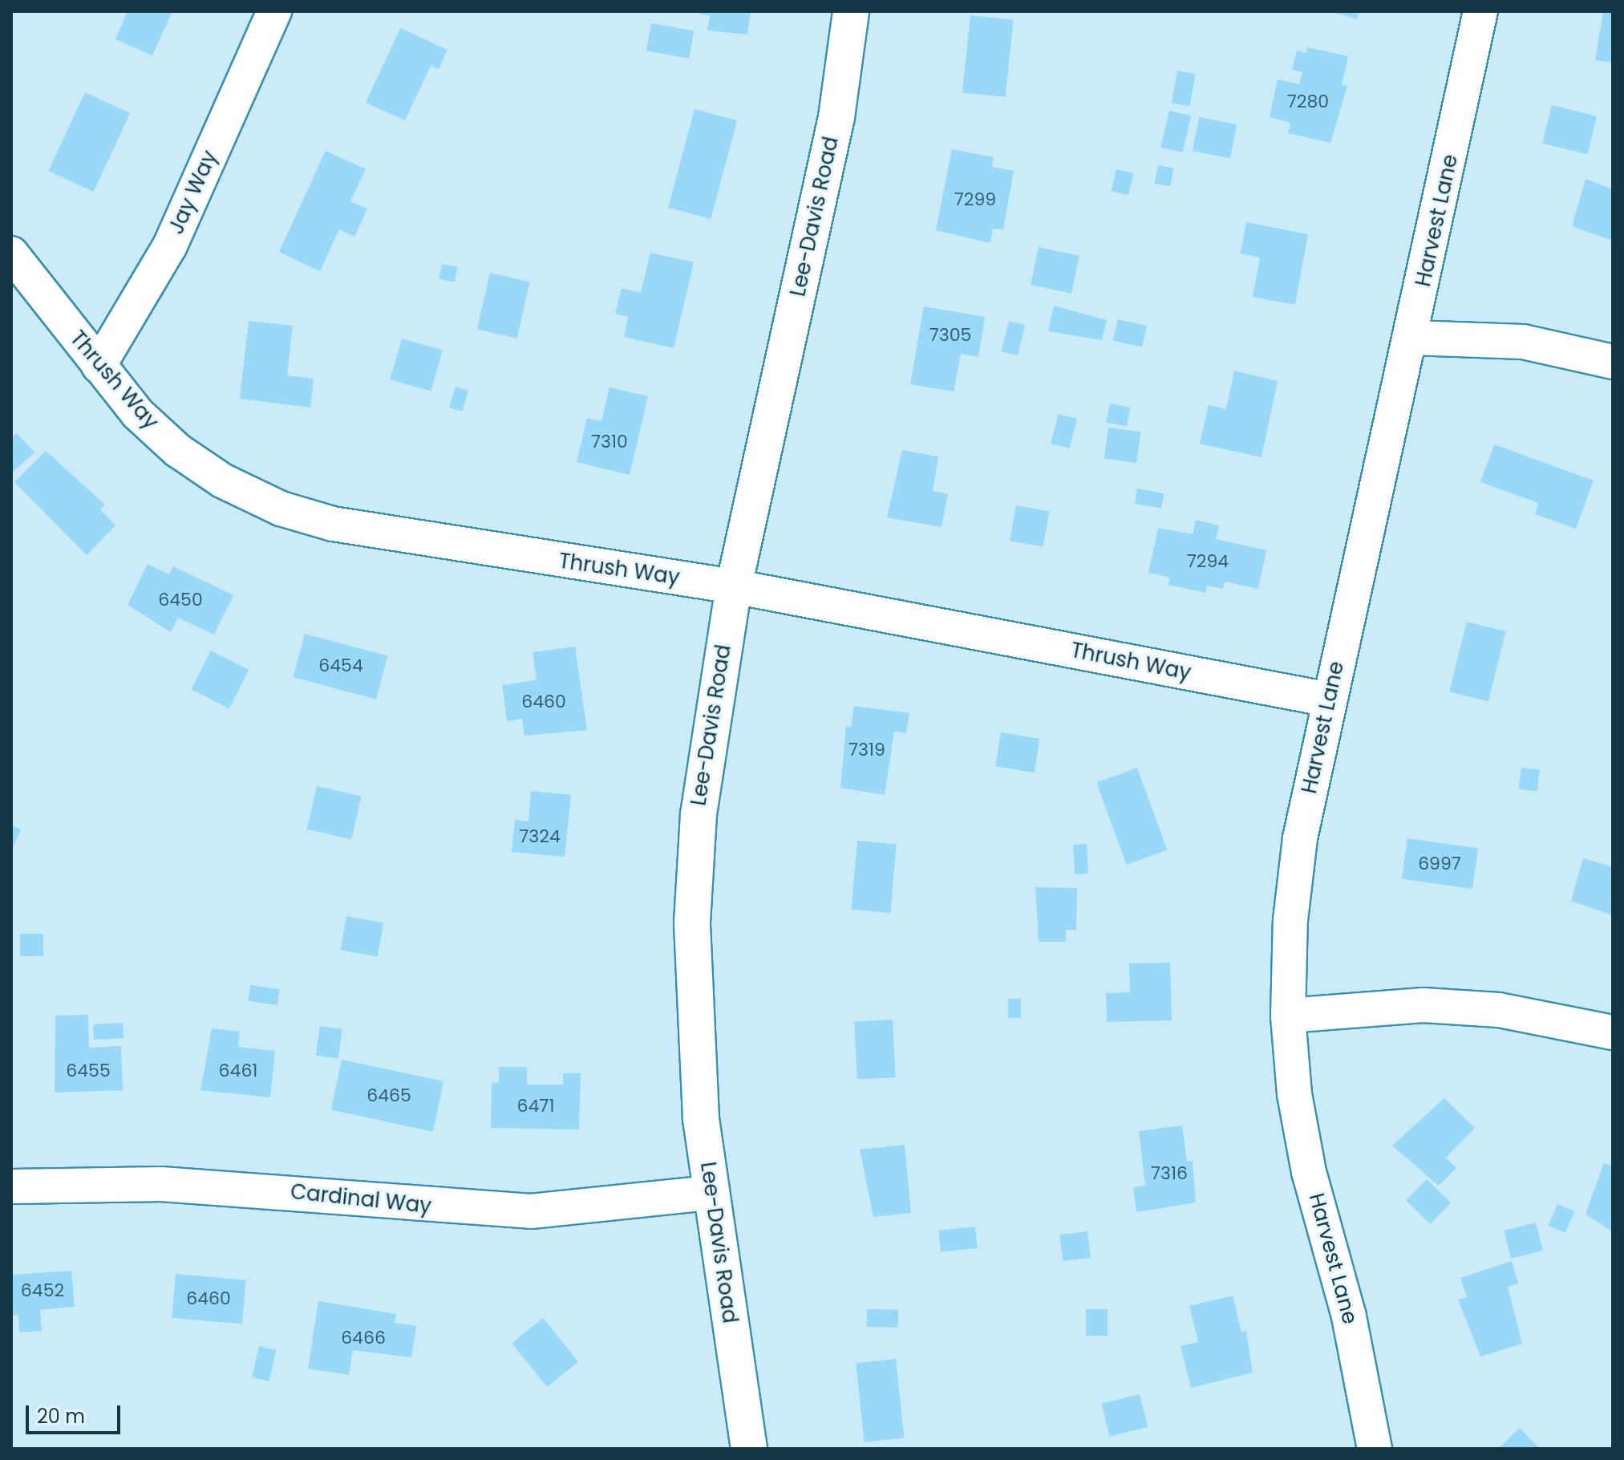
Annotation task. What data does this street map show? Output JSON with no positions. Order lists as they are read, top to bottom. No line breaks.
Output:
{"streets":{"main road":["Lee-Davis Road"],"street":["Jay Way","Harvest Lane","Thrush Way","Cardinal Way"]},"crossings":[["Jay Way","Thrush Way"],["Lee-Davis Road","Thrush Way"],["Lee-Davis Road","Cardinal Way"],["Harvest Lane","Thrush Way"]],"house_numbers":["7280","7299","7305","7310","7294","6450","6454","6460","7319","7324","6997","6455","6461","6465","6471","7316","6452","6460","6466"],"scale_bar":"20 m"}
